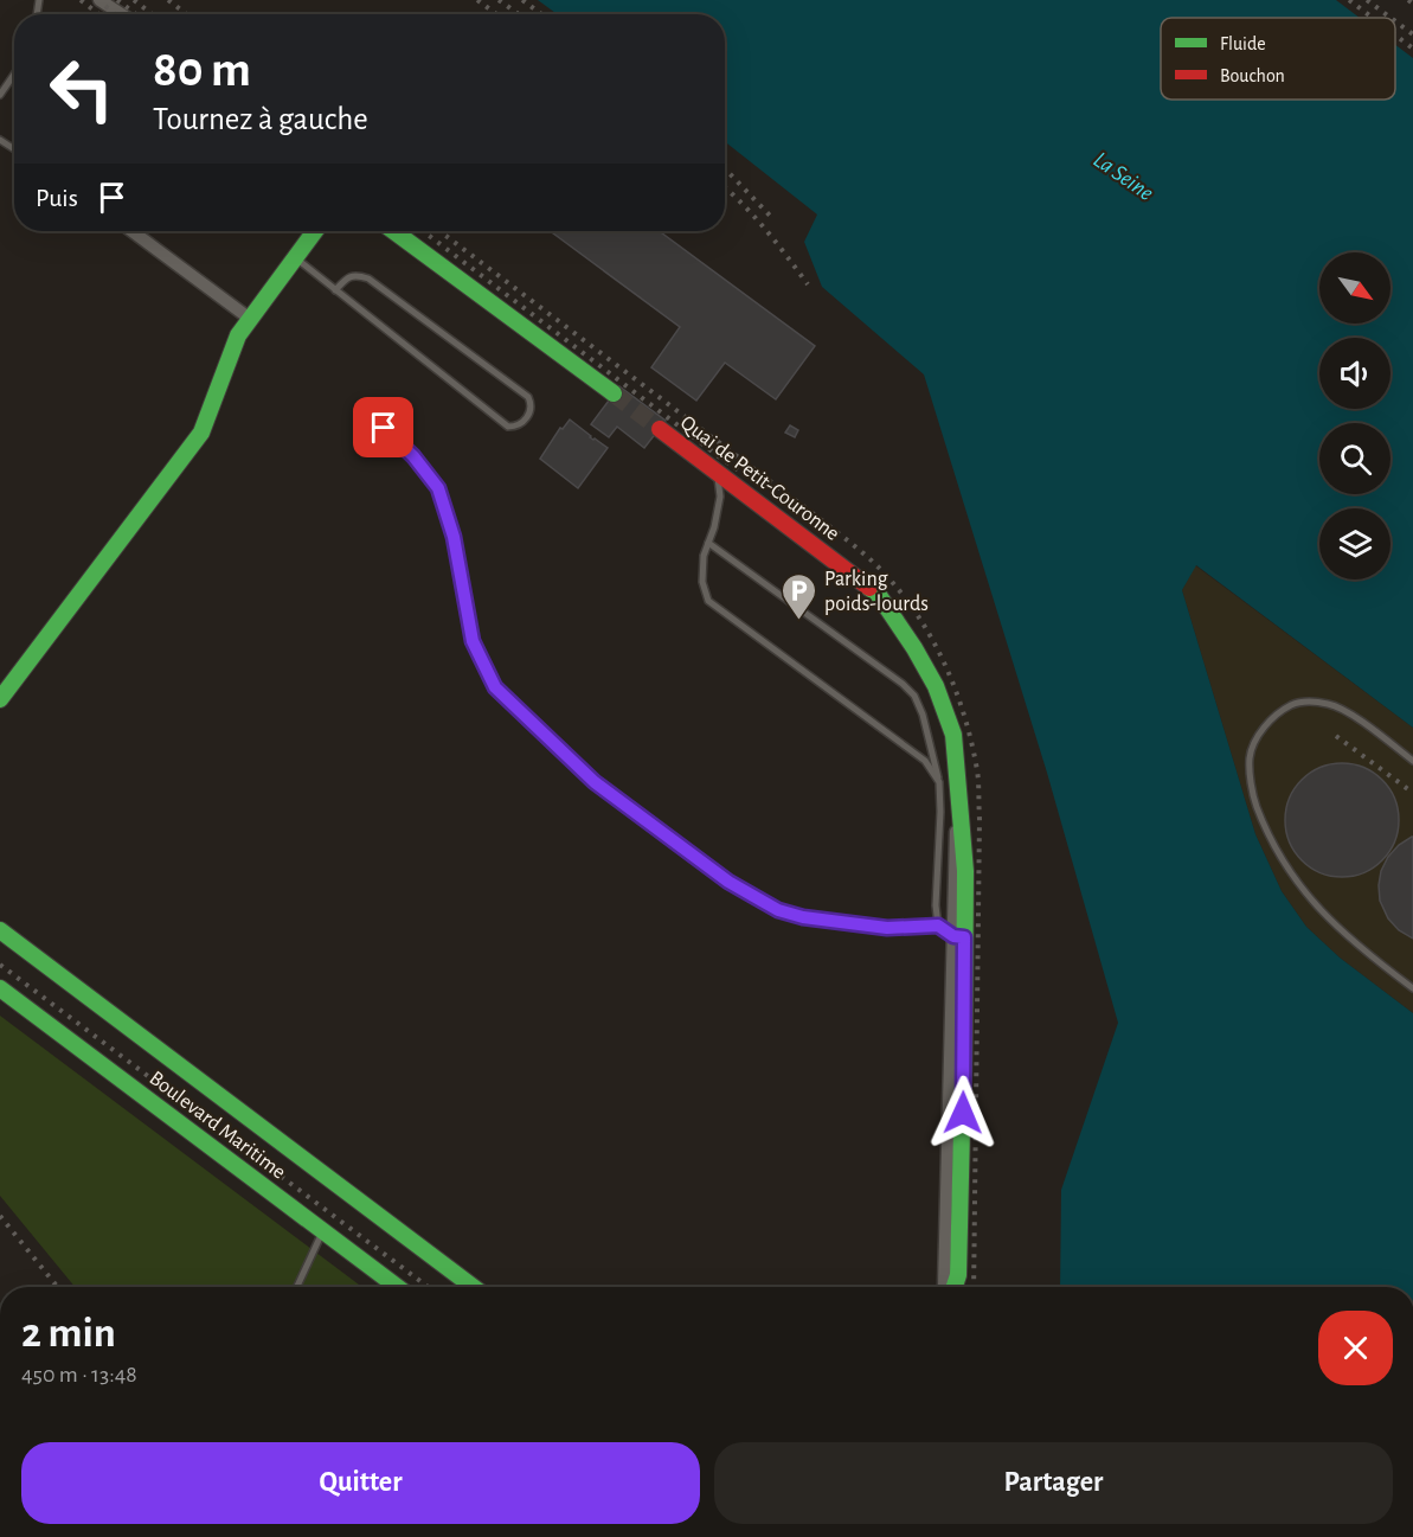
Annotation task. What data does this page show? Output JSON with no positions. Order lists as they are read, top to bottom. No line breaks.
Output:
{"streets":{"street":["Quai de Petit-Couronne","Boulevard Maritime"]},"water":["La Seine"],"places":{"parking":["Parking poids-lourds"]},"legend":["Fluide","Bouchon"],"north":"bottom right","page":{"turn":["80 m","Tournez à gauche"],"then":"Puis","heading":["2 min","450 m · 13:48"],"buttons":["Quitter","Partager"]}}
